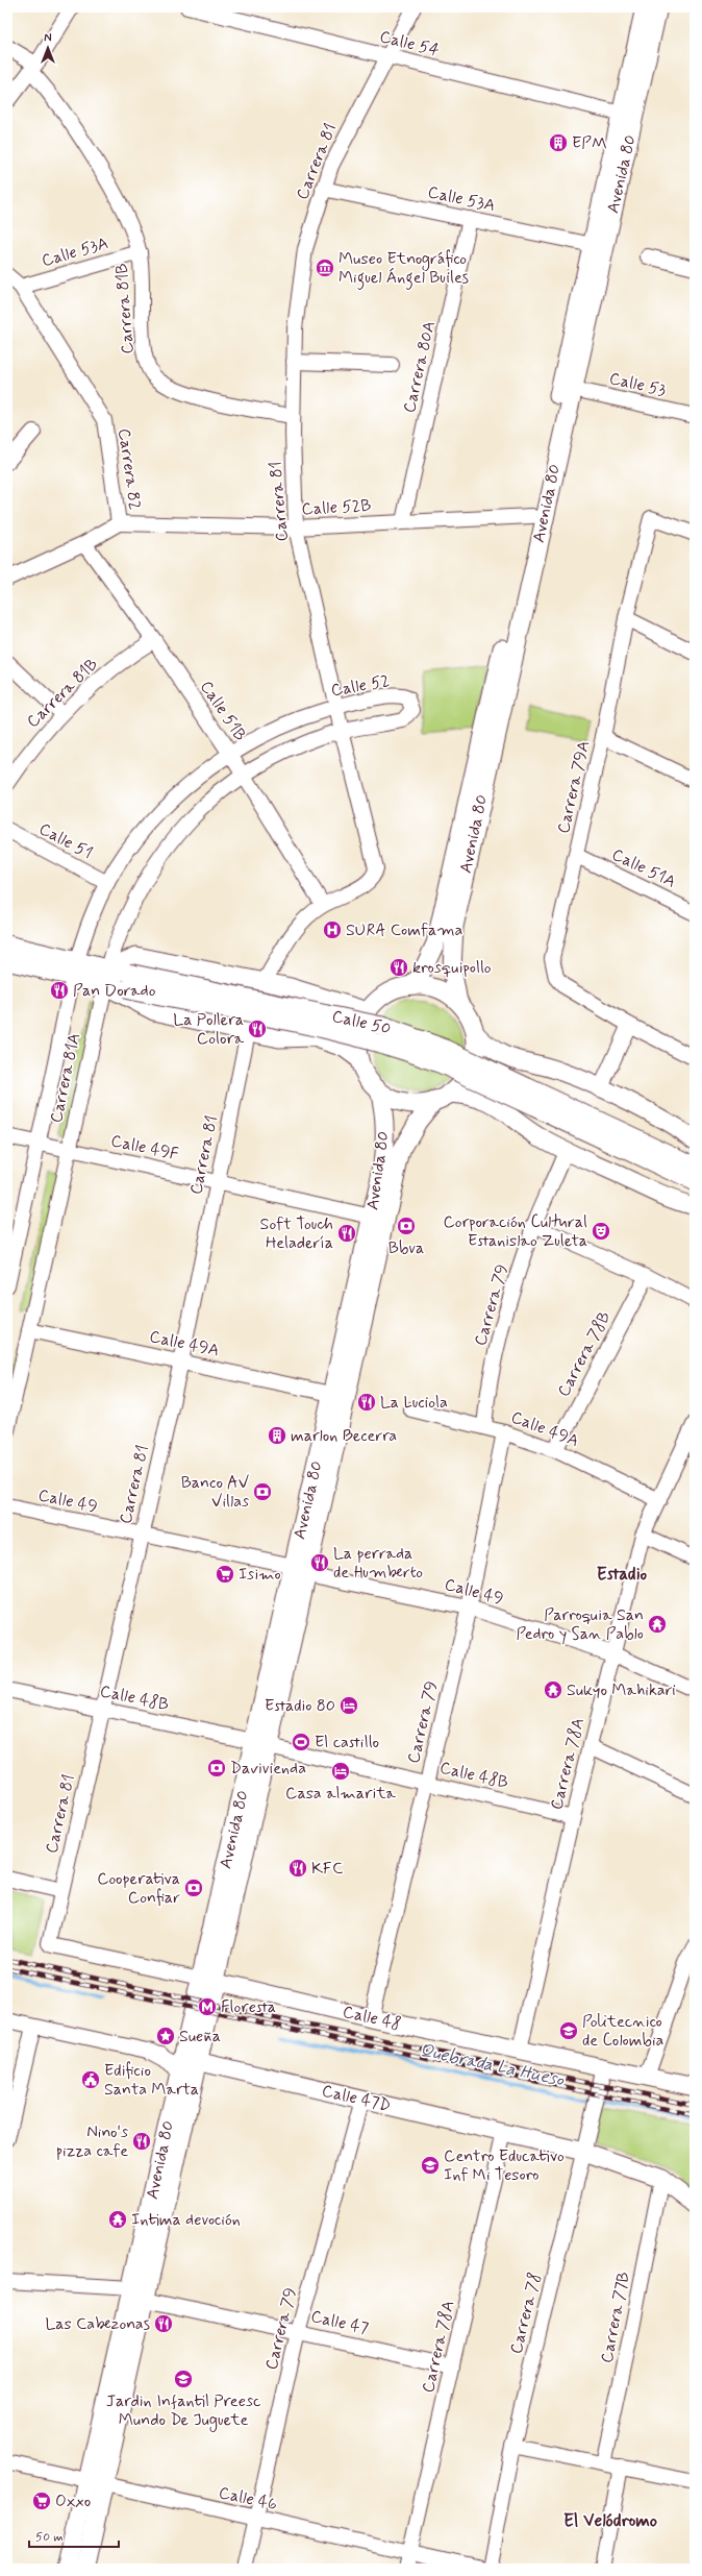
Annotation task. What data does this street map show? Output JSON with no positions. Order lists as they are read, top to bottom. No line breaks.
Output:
{"streets":{"main road":["Avenida 80","Calle 50","Calle 48","Calle 47D"],"street":["Calle 54","Carrera 81","Calle 53A","Carrera 81B","Carrera 80A","Calle 53","Carrera 82","Calle 52B","Calle 52","Calle 51B","Carrera 79A","Calle 51","Calle 51A","Carrera 81A","Calle 49F","Carrera 79","Calle 49A","Carrera 78B","Calle 49","Calle 48B","Carrera 78A","Carrera 78","Carrera 77B","Calle 47","Calle 46"]},"crossings":[["Calle 54","Carrera 81"],["Calle 54","Avenida 80"],["Carrera 81","Calle 53A"],["Carrera 81","Carrera 81B"],["Carrera 81","Calle 52B"],["Carrera 81","Calle 52"],["Carrera 81","Calle 51B"],["Carrera 81","Calle 49F"],["Carrera 81","Calle 49A"],["Carrera 81","Calle 49"],["Carrera 81","Calle 48B"],["Carrera 81","Calle 48"],["Avenida 80","Calle 53A"],["Avenida 80","Calle 53"],["Avenida 80","Calle 52B"],["Avenida 80","Calle 49F"],["Avenida 80","Calle 49A"],["Avenida 80","Calle 49"],["Avenida 80","Calle 48B"],["Avenida 80","Calle 48"],["Avenida 80","Calle 47D"],["Avenida 80","Calle 47"],["Avenida 80","Calle 46"],["Calle 53A","Carrera 81B"],["Calle 53A","Carrera 80A"],["Calle 53A","Carrera 82"],["Carrera 81B","Calle 51B"],["Carrera 80A","Calle 52B"],["Carrera 82","Calle 52B"],["Carrera 82","Calle 51B"],["Calle 52","Calle 51B"],["Calle 52","Carrera 81A"],["Calle 51B","Carrera 81A"],["Carrera 79A","Calle 51A"],["Calle 51","Carrera 81A"],["Calle 50","Carrera 81A"],["Carrera 81A","Calle 49F"],["Carrera 81A","Calle 49A"],["Carrera 79","Calle 49A"],["Carrera 79","Calle 49"],["Carrera 79","Calle 48B"],["Carrera 79","Calle 48"],["Carrera 79","Calle 47D"],["Carrera 79","Calle 47"],["Carrera 79","Calle 46"],["Calle 49A","Carrera 78B"],["Calle 49A","Carrera 78A"],["Calle 49","Carrera 78A"],["Calle 48B","Carrera 78A"],["Carrera 78A","Calle 48"],["Carrera 78A","Calle 47D"],["Carrera 78A","Calle 47"],["Carrera 78A","Calle 46"],["Calle 48","Carrera 78"],["Calle 47D","Carrera 78"],["Calle 47D","Carrera 77B"]],"districts":["Estadio","El Velódromo"],"water":["Quebrada La Hueso"],"places":{"building":["EPM","marlon Becerra"],"museum":["Museo Etnográfico Miguel Ángel Builes"],"hospital":["SURA Comfama"],"restaurant":["krosquipollo","Pan Dorado","La Pollera Colora","Soft Touch Heladería","La Luciola","La perrada de Humberto","KFC","Nino's pizza cafe","Las Cabezonas"],"bank":["Bbva","Banco AV Villas","Davivienda","Cooperativa Confiar"],"theatre":["Corporación Cultural Estanislao Zuleta"],"supermarket":["Isimo","Oxxo"],"temple":["Parroquia San Pedro y San Pablo","Sukyo Mahikari","Intima devoción"],"hotel":["Estadio 80","Casa almarita"],"sports":["El castillo"],"metro station":["Floresta"],"school or university":["Politecnico de Colombia","Centro Educativo Inf Mi Tesoro","Jardin Infantil Preesc Mundo De Juguete"],"place":["Sueña"],"public building":["Edificio Santa Marta"]},"scale_bar":"50 m","north":"top"}
